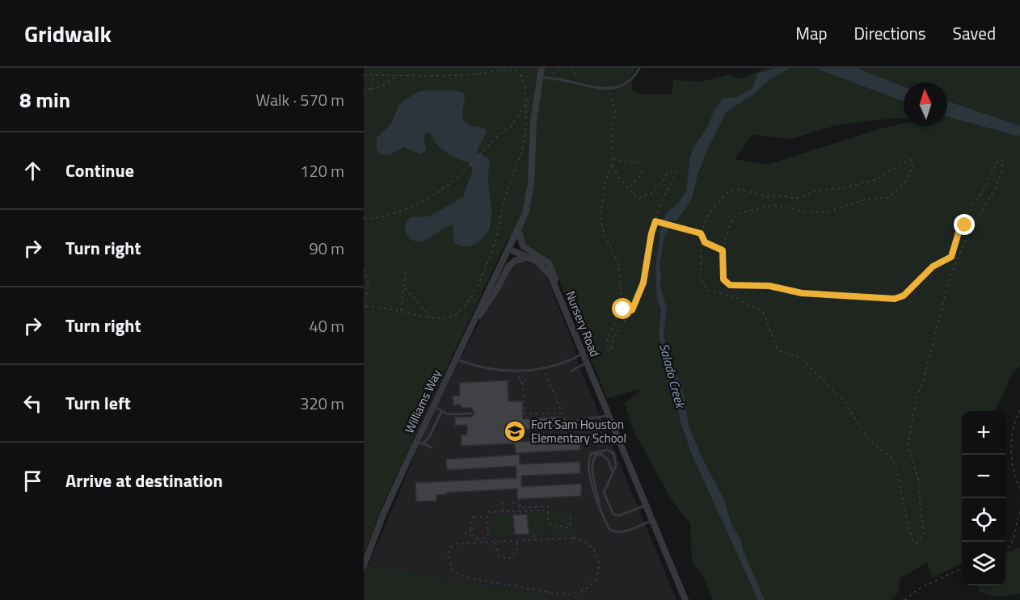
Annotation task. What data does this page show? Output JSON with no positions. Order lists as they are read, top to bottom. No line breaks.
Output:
{"streets":{"street":["Nursery Road","Williams Way"]},"crossings":[["Nursery Road","Williams Way"]],"water":["Salado Creek"],"places":{"school or university":["Fort Sam Houston Elementary School"]},"north":"top","page":{"header":"Gridwalk","nav":["Map","Directions","Saved"],"heading":["8 min","Walk · 570 m"],"list":[["Continue","120 m"],["Turn right","90 m"],["Turn right","40 m"],["Turn left","320 m"],"Arrive at destination"],"map_buttons":["+","−"]}}
